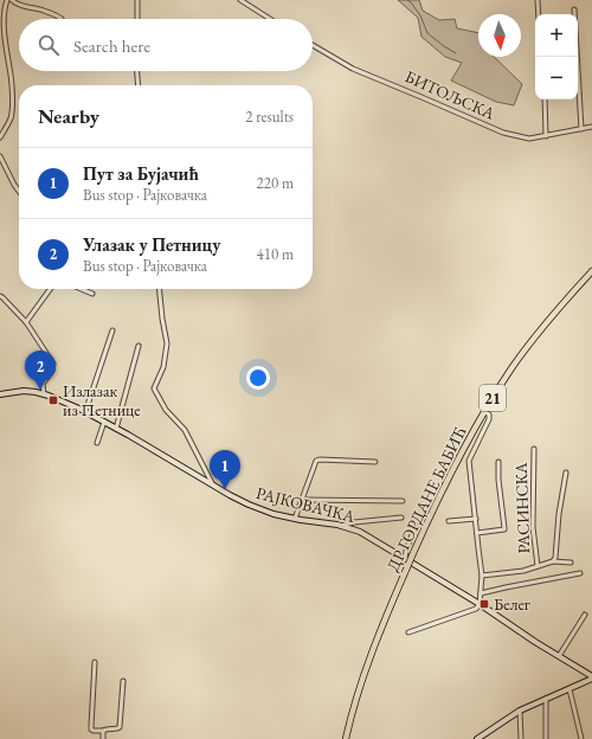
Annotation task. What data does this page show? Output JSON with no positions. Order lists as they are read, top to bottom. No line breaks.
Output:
{"streets":{"main road":["21","ДР ГОРДАНЕ БАБИЋ","РАЈКОВАЧКА"],"street":["БИТОЉСКА","РАСИНСКА"]},"places":{"transit":["Излазак из Петнице","Белег"]},"north":"bottom","page":{"map_buttons":["+","−"],"search":"Search here","heading":["Nearby","2 results"],"list":[{"mark":"1","name":"Пут за Бујачић","note":"Bus stop · Рајковачка","value":"220 m"},{"mark":"2","name":"Улазак у Петницу","note":"Bus stop · Рајковачка","value":"410 m"}],"pins":["2","1"]}}
